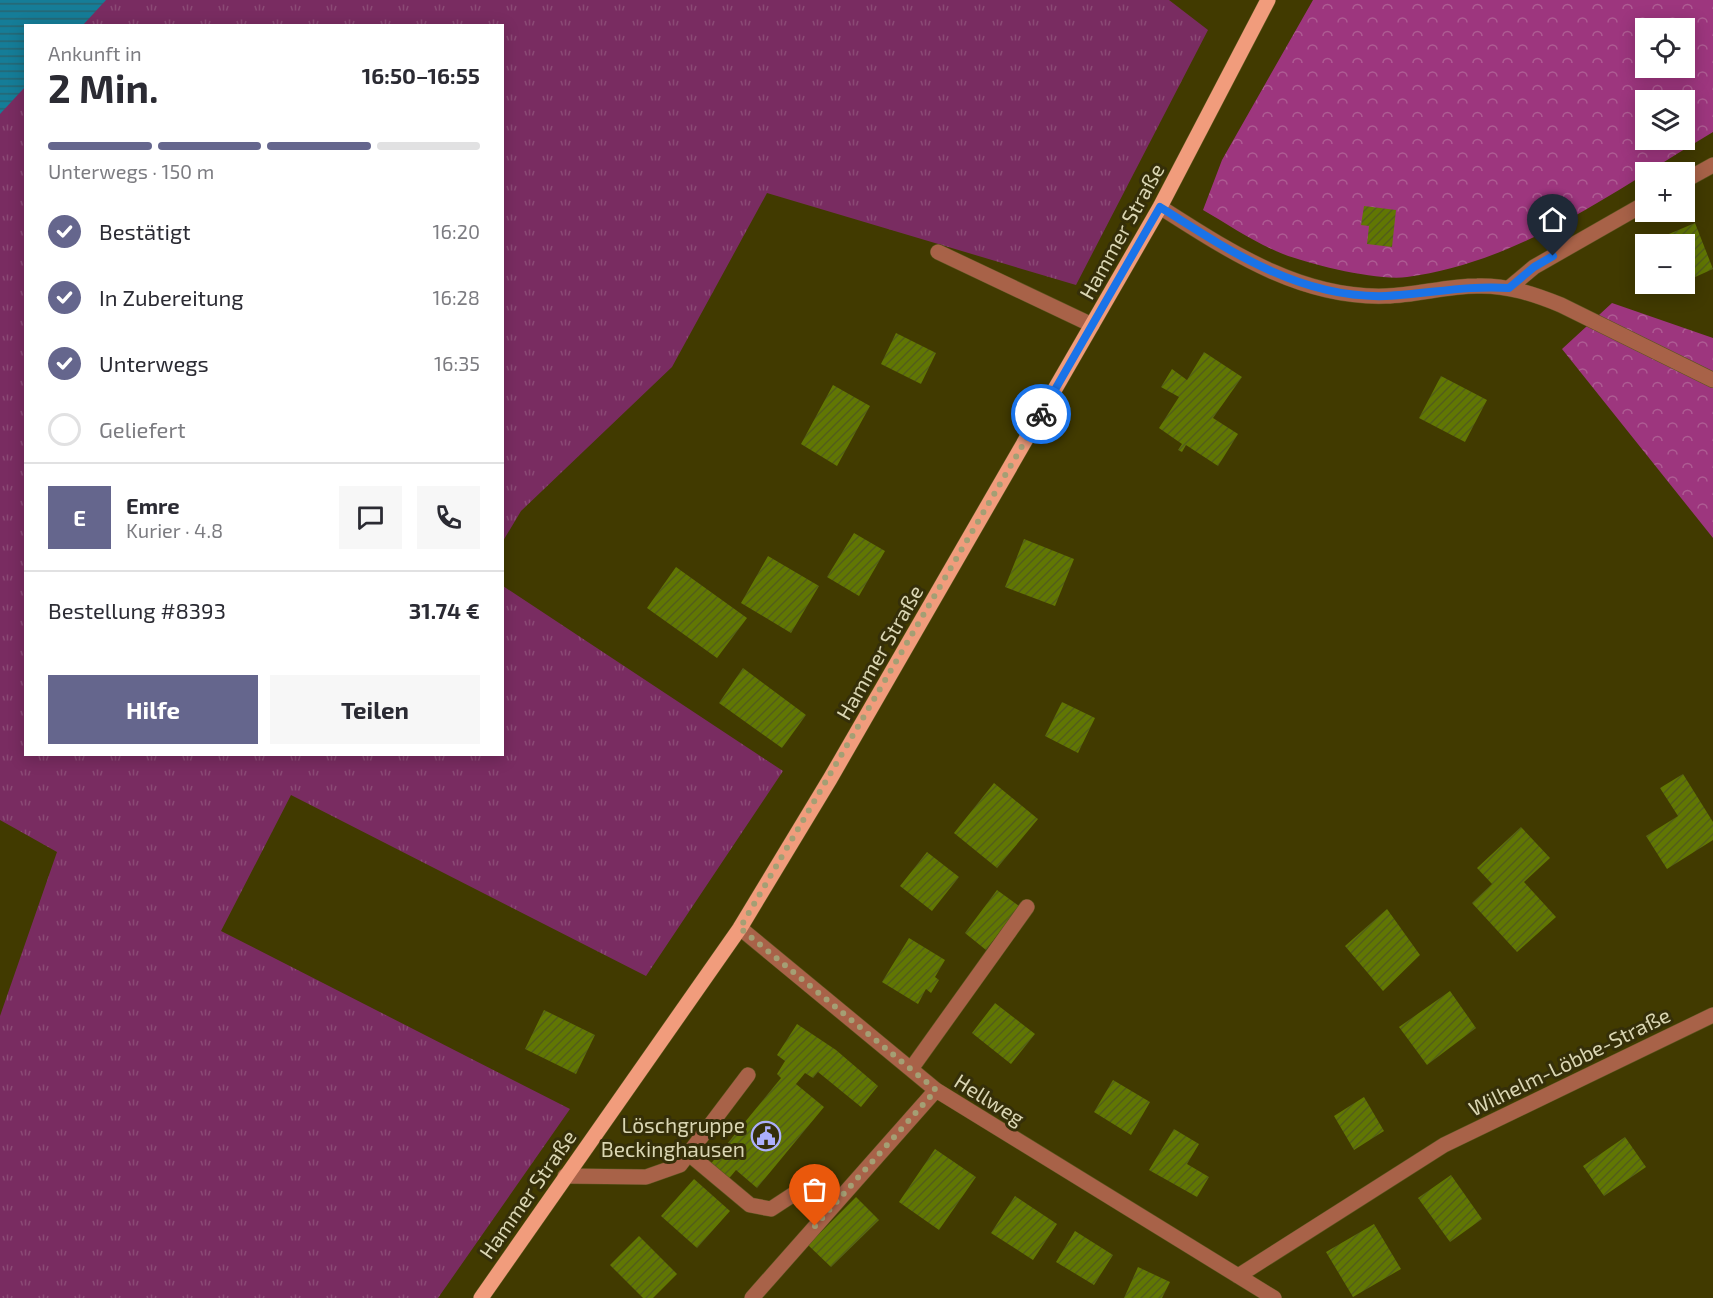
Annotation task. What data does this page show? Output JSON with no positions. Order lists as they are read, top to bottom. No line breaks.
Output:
{"streets":{"main road":["Hammer Straße"],"street":["Wilhelm-Löbbe-Straße","Hellweg"]},"crossings":[["Hammer Straße","Hellweg"],["Wilhelm-Löbbe-Straße","Hellweg"]],"places":{"public building":["Löschgruppe Beckinghausen"]},"page":{"map_buttons":["+","−"],"heading":["2 Min.","Ankunft in","16:50–16:55"],"panel":["Emre","Kurier · 4.8","Bestellung #8393","31.74 €"],"bar":"Unterwegs · 150 m","list":[["Bestätigt","16:20"],["In Zubereitung","16:28"],["Unterwegs","16:35"],"Geliefert"],"round":"E","buttons":["Hilfe","Teilen"]}}
